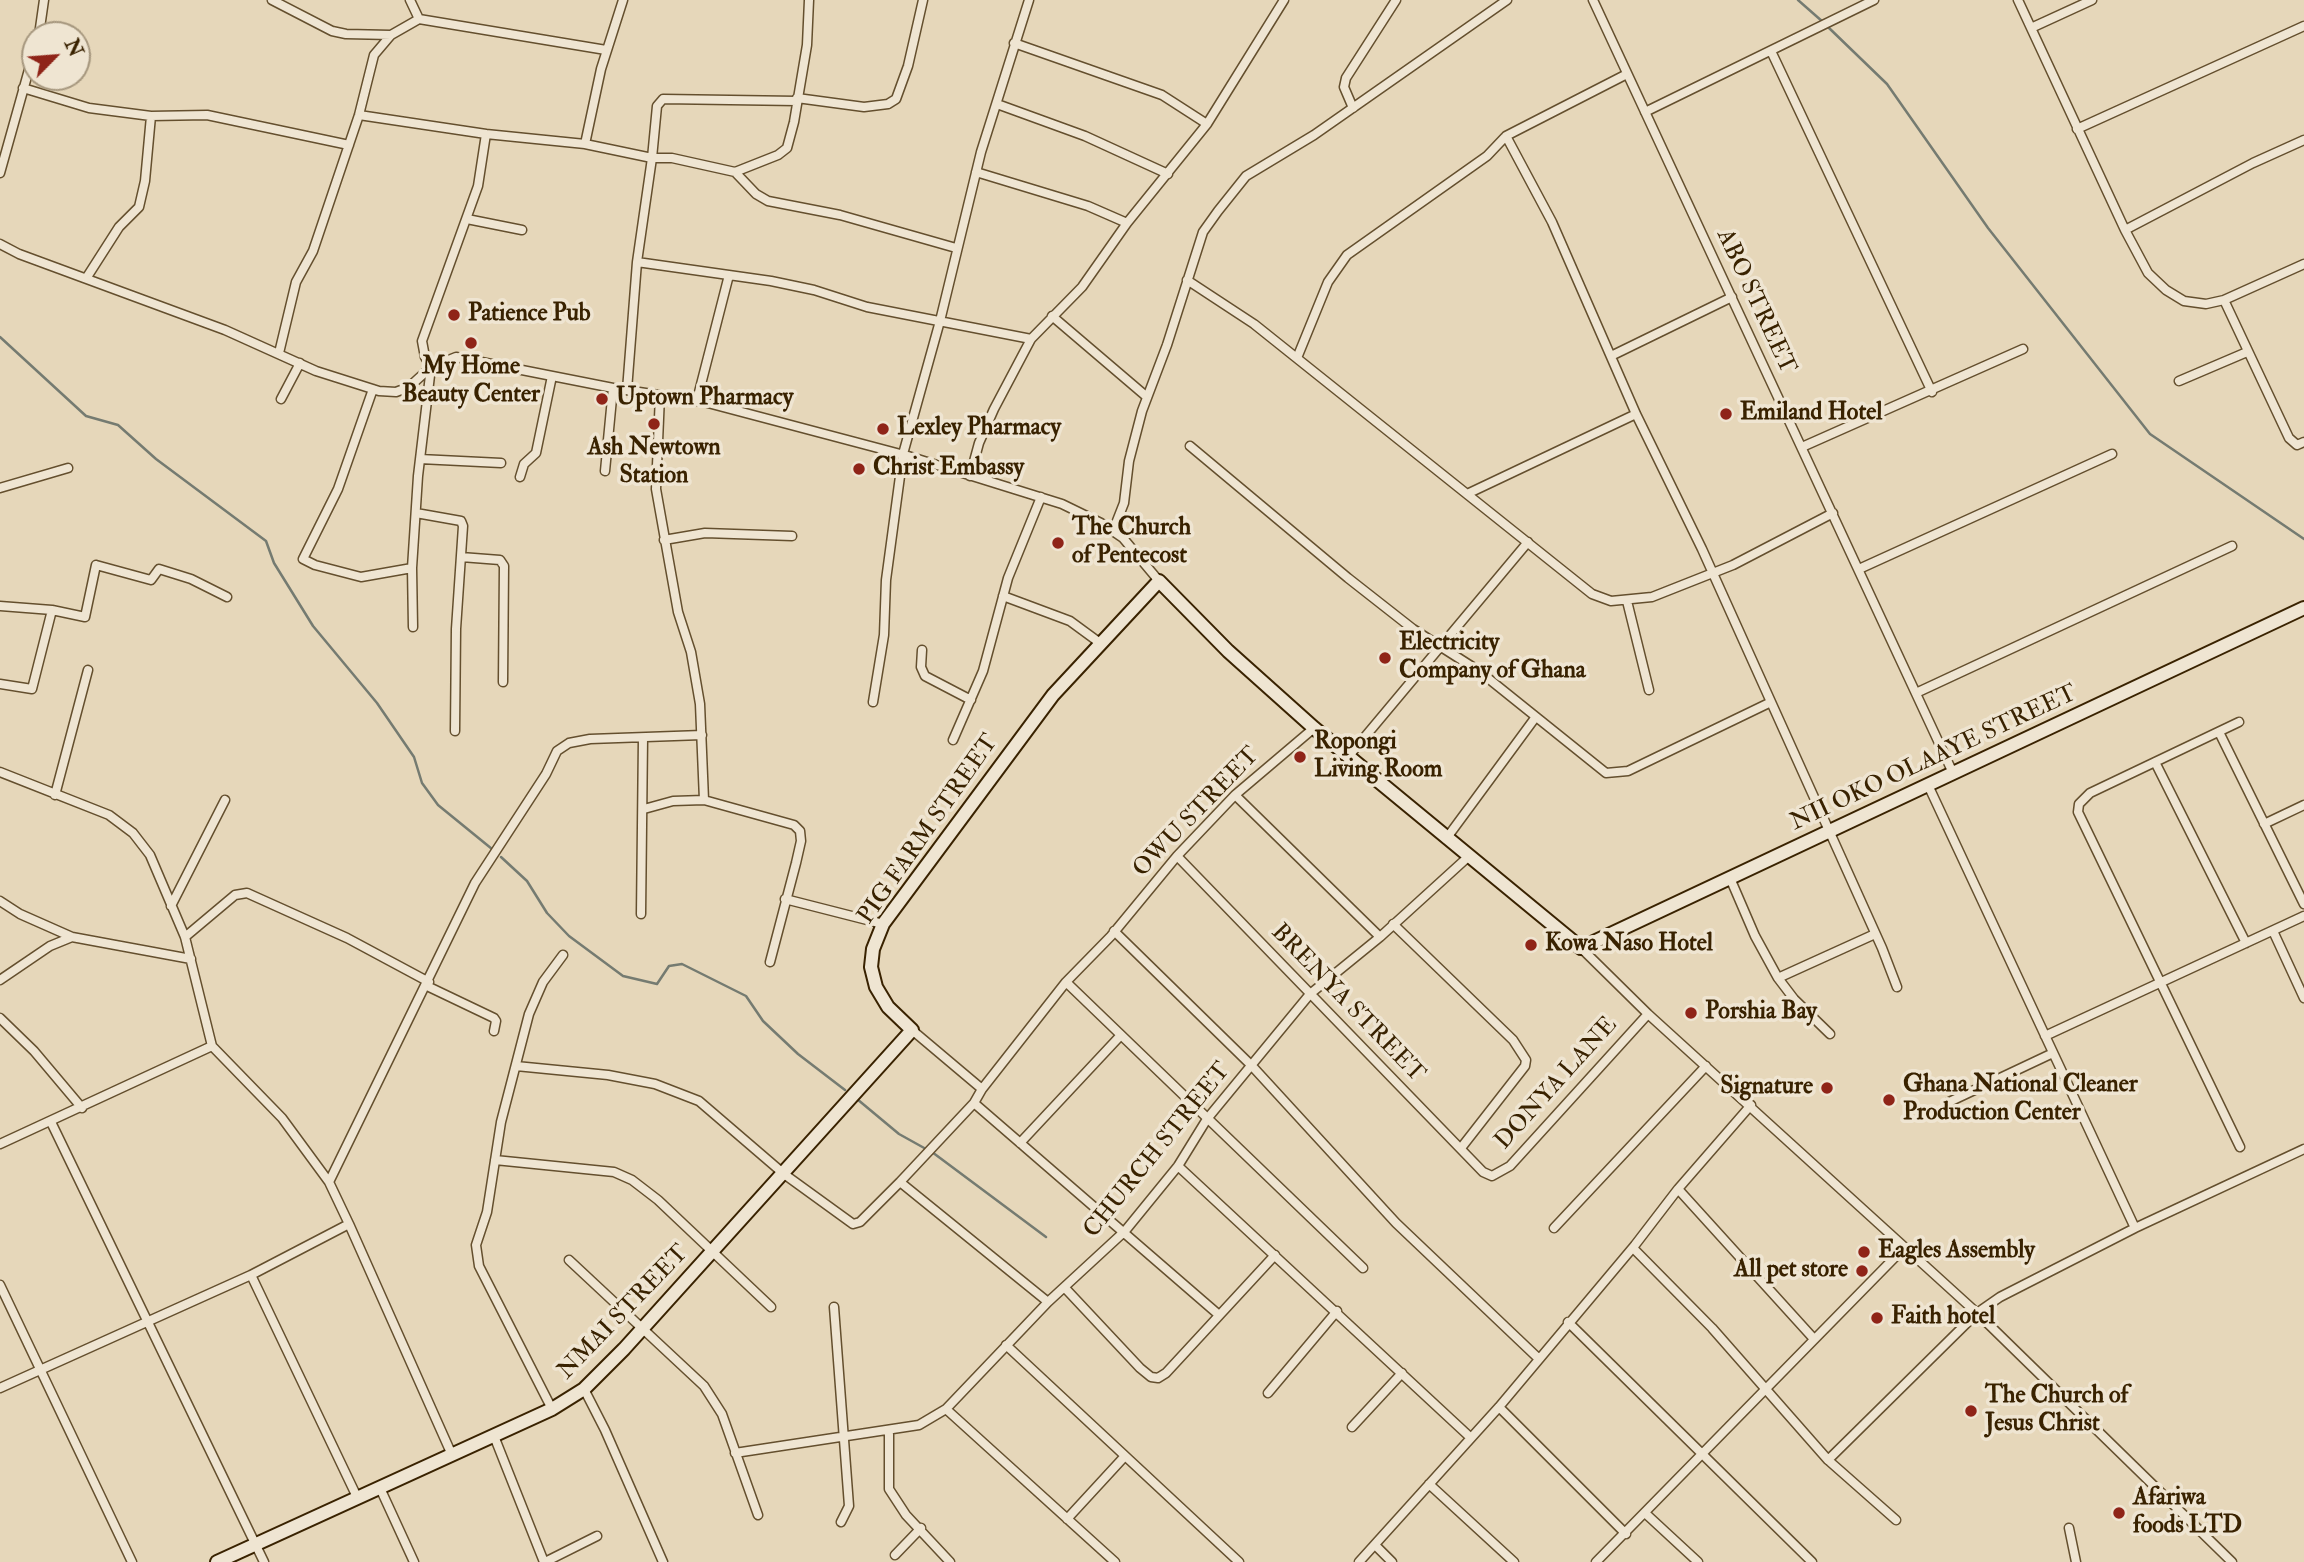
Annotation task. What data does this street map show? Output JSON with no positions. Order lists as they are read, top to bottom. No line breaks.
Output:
{"streets":{"street":["ABO STREET","NII OKO OLAAYE STREET","OWU STREET","PIG FARM STREET","BRENYA STREET","DONYA LANE","CHURCH STREET","NMAI STREET"]},"crossings":[["ABO STREET","NII OKO OLAAYE STREET"],["OWU STREET","BRENYA STREET"],["PIG FARM STREET","NMAI STREET"],["BRENYA STREET","DONYA LANE"],["BRENYA STREET","CHURCH STREET"]],"places":["Patience Pub","My Home Beauty Center","Uptown Pharmacy","Emiland Hotel","Ash Newtown Station","Lexley Pharmacy","Christ Embassy","The Church of Pentecost","Electricity Company of Ghana","Ropongi Living Room","Kowa Naso Hotel","Porshia Bay","Signature","Ghana National Cleaner Production Center","Eagles Assembly","All pet store","Faith hotel","The Church of Jesus Christ","Afariwa foods LTD"],"north":"top right"}
